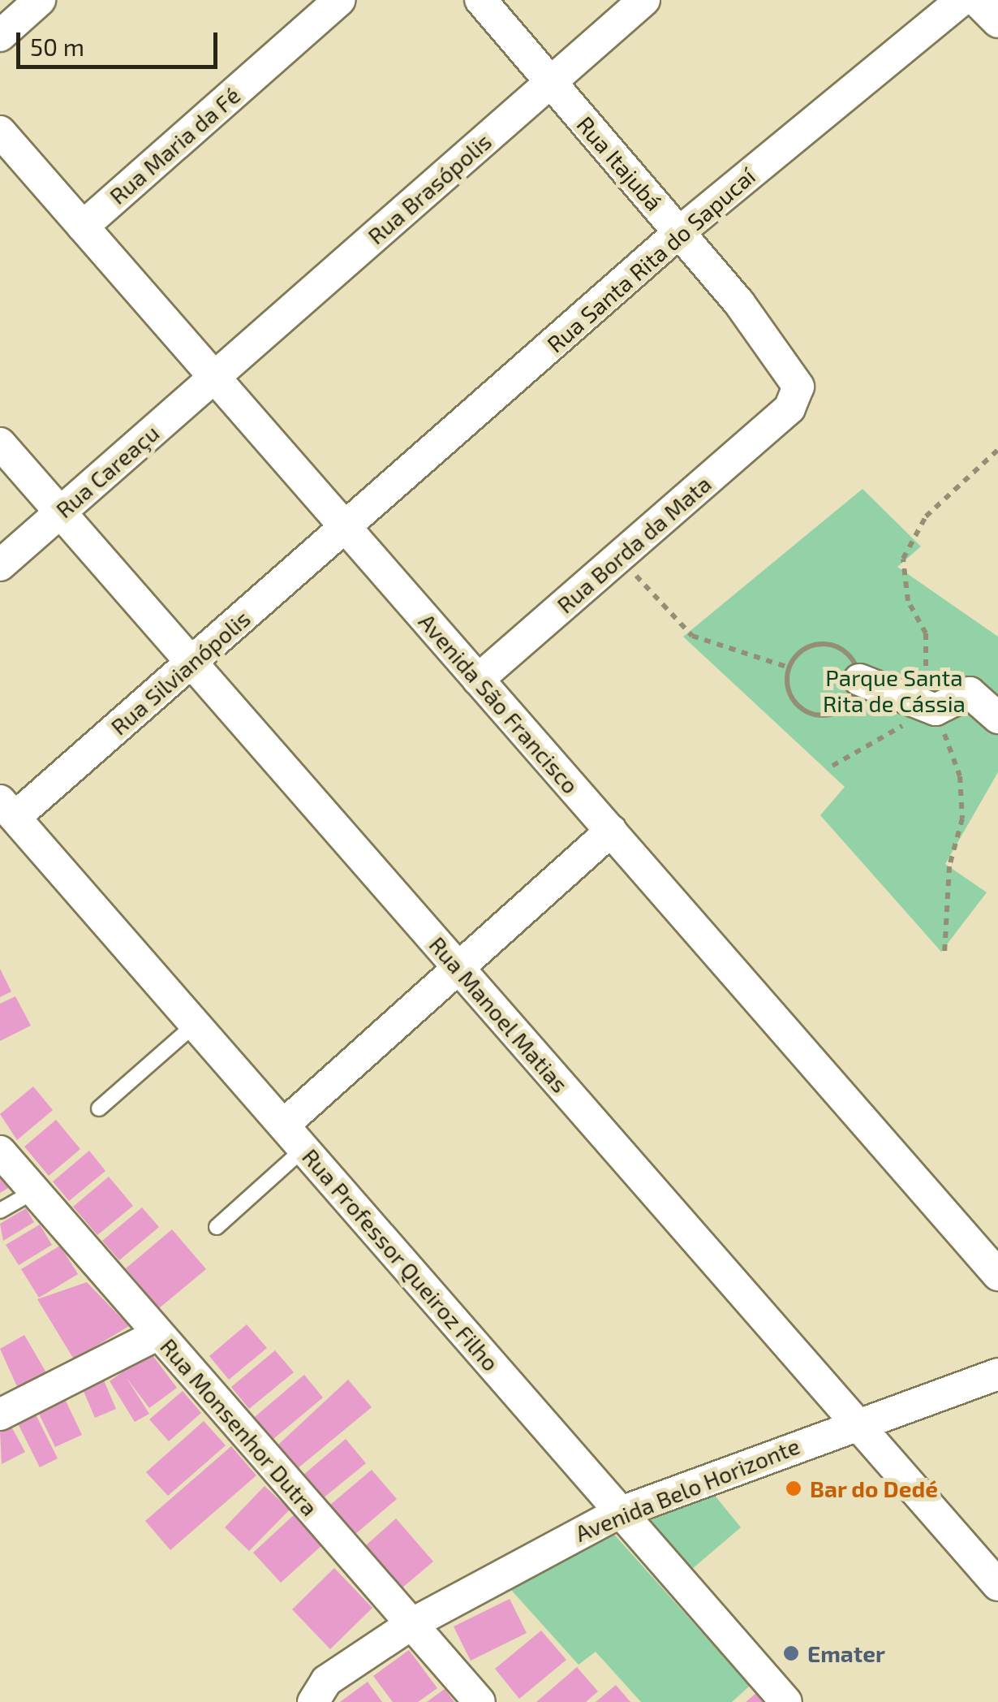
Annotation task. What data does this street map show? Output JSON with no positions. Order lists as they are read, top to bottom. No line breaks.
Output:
{"streets":{"street":["Rua Maria da Fé","Rua Itajubá","Rua Brasópolis","Rua Santa Rita do Sapucaí","Rua Careaçu","Rua Borda da Mata","Rua Silvianópolis","Avenida São Francisco","Rua Manoel Matias","Rua Professor Queiroz Filho","Rua Monsenhor Dutra","Avenida Belo Horizonte"]},"crossings":[["Rua Maria da Fé","Avenida São Francisco"],["Rua Itajubá","Rua Brasópolis"],["Rua Itajubá","Rua Santa Rita do Sapucaí"],["Rua Itajubá","Rua Borda da Mata"],["Rua Brasópolis","Rua Careaçu"],["Rua Brasópolis","Avenida São Francisco"],["Rua Santa Rita do Sapucaí","Rua Silvianópolis"],["Rua Santa Rita do Sapucaí","Avenida São Francisco"],["Rua Careaçu","Avenida São Francisco"],["Rua Careaçu","Rua Manoel Matias"],["Rua Borda da Mata","Avenida São Francisco"],["Rua Silvianópolis","Avenida São Francisco"],["Rua Silvianópolis","Rua Manoel Matias"],["Rua Silvianópolis","Rua Professor Queiroz Filho"],["Rua Manoel Matias","Avenida Belo Horizonte"],["Rua Professor Queiroz Filho","Avenida Belo Horizonte"],["Rua Monsenhor Dutra","Avenida Belo Horizonte"]],"parks":["Parque Santa Rita de Cássia"],"places":["Bar do Dedé","Emater"],"scale_bar":"50 m"}
